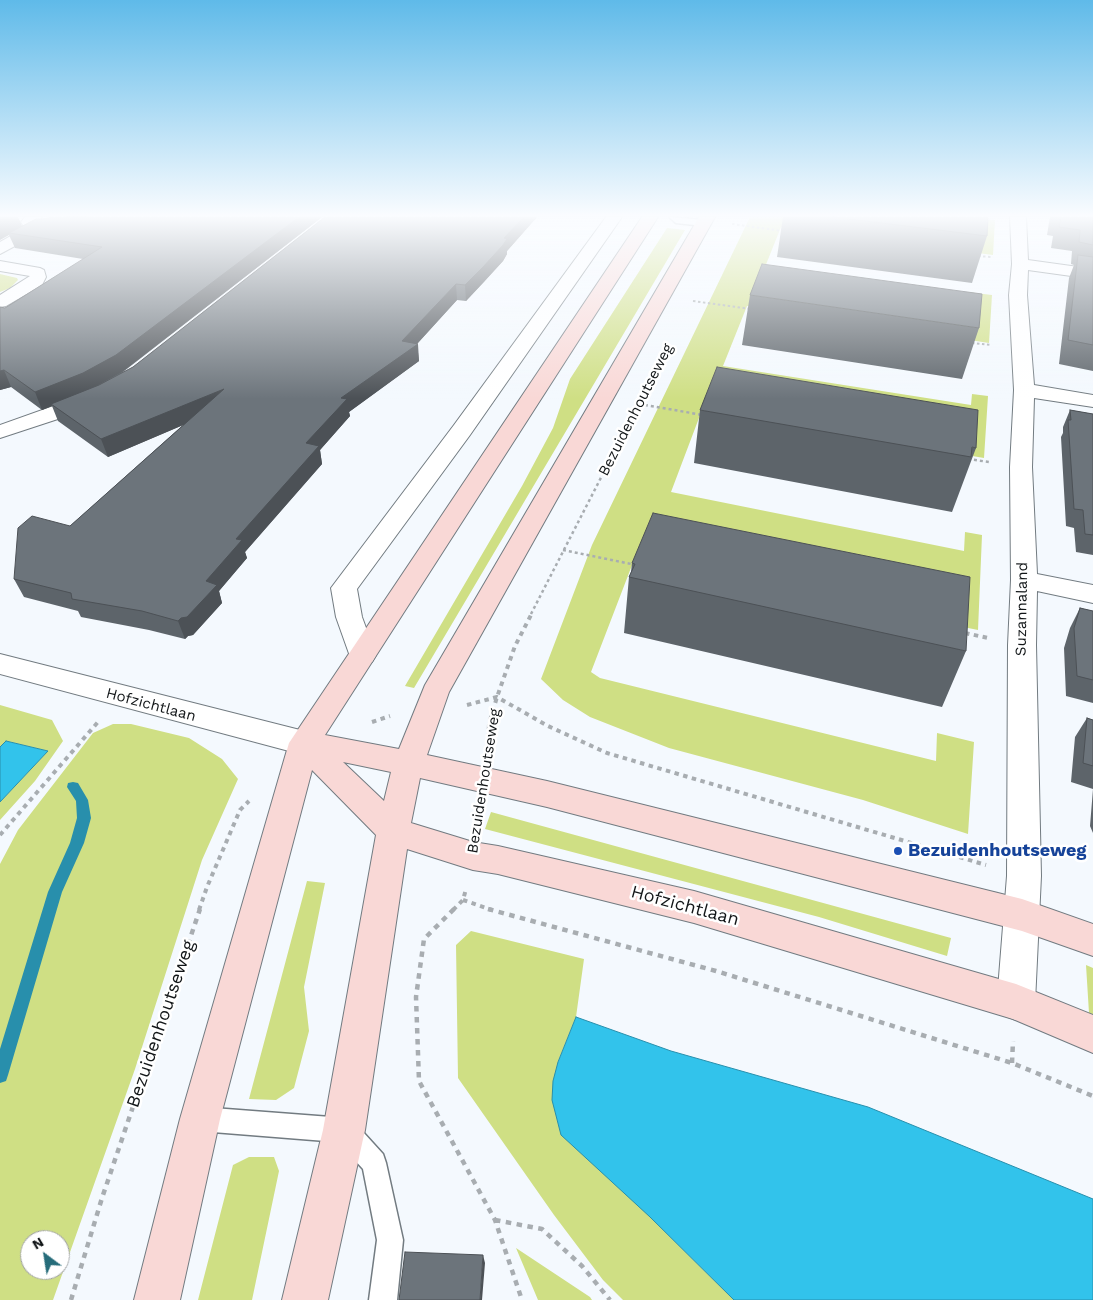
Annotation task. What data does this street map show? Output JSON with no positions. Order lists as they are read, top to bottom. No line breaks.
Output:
{"streets":{"main road":["Bezuidenhoutseweg","Hofzichtlaan"],"street":["Suzannaland"]},"crossings":[["Bezuidenhoutseweg","Hofzichtlaan"],["Suzannaland","Hofzichtlaan"]],"places":["Bezuidenhoutseweg"],"north":"top left"}
